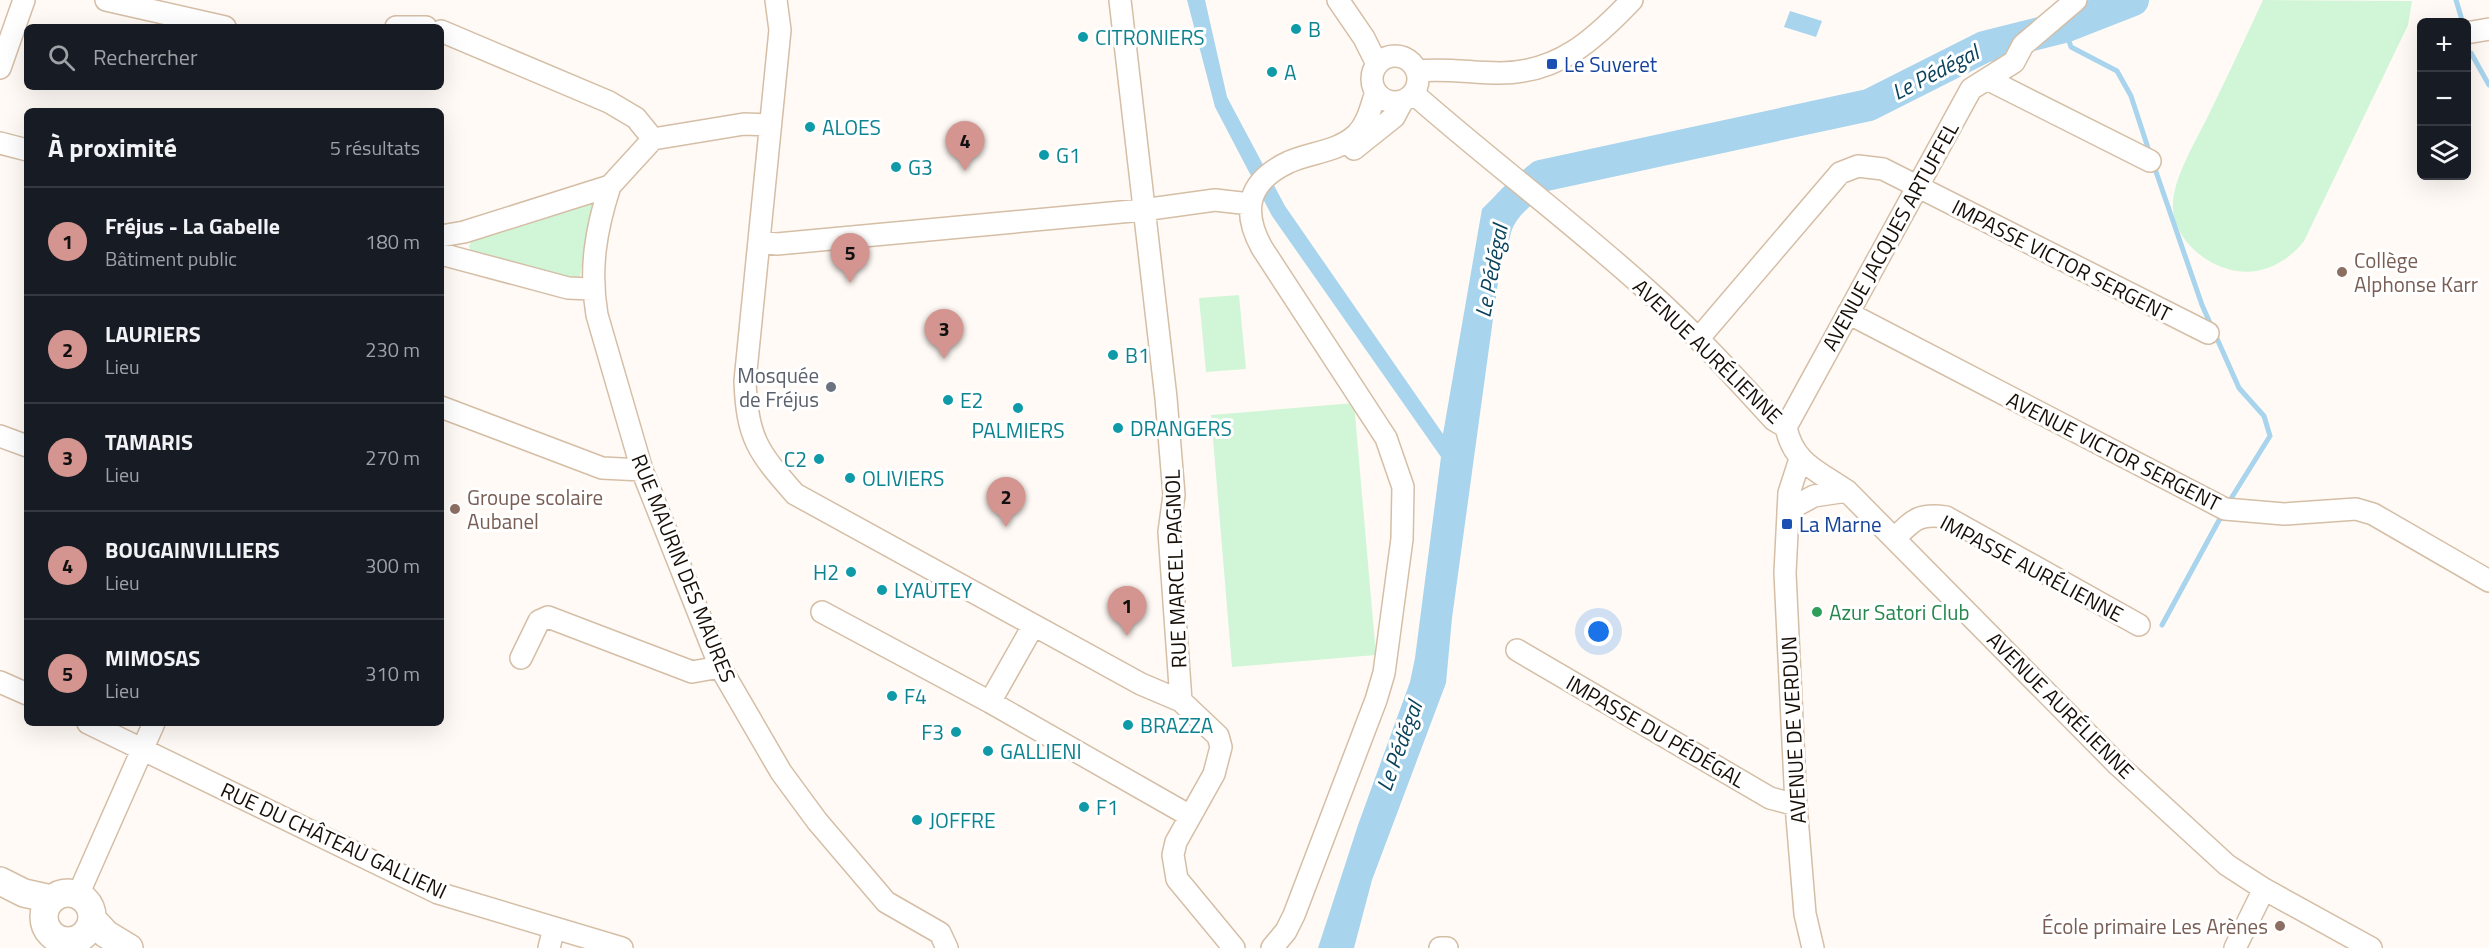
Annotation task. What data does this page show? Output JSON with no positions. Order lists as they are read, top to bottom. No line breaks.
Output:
{"streets":{"street":["AVENUE JACQUES ARTUFFEL","IMPASSE VICTOR SERGENT","AVENUE AURÉLIENNE","AVENUE VICTOR SERGENT","RUE MAURIN DES MAURES","IMPASSE AURÉLIENNE","RUE MARCEL PAGNOL","AVENUE DE VERDUN","IMPASSE DU PÉDÉGAL","RUE DU CHÂTEAU GALLIENI"]},"crossings":[["AVENUE JACQUES ARTUFFEL","IMPASSE VICTOR SERGENT"],["AVENUE JACQUES ARTUFFEL","AVENUE AURÉLIENNE"],["AVENUE JACQUES ARTUFFEL","AVENUE VICTOR SERGENT"],["IMPASSE VICTOR SERGENT","AVENUE AURÉLIENNE"],["AVENUE AURÉLIENNE","IMPASSE AURÉLIENNE"],["AVENUE AURÉLIENNE","AVENUE DE VERDUN"],["AVENUE DE VERDUN","IMPASSE DU PÉDÉGAL"]],"water":["Le Pédégal"],"places":{"other":["B","CITRONIERS","A","ALOES","G1","G3","Collège Alphonse Karr","B1","Mosquée de Fréjus","E2","PALMIERS","DRANGERS","C2","OLIVIERS","Groupe scolaire Aubanel","H2","LYAUTEY","Azur Satori Club","F4","BRAZZA","F3","GALLIENI","F1","JOFFRE","École primaire Les Arènes"],"transit":["Le Suveret","La Marne"]},"page":{"map_buttons":["+","−"],"search":"Rechercher","heading":["À proximité","5 résultats"],"pins":["4","5","3","2","1"],"list":[{"mark":"1","name":"Fréjus - La Gabelle","note":"Bâtiment public","value":"180 m"},{"mark":"2","name":"LAURIERS","note":"Lieu","value":"230 m"},{"mark":"3","name":"TAMARIS","note":"Lieu","value":"270 m"},{"mark":"4","name":"BOUGAINVILLIERS","note":"Lieu","value":"300 m"},{"mark":"5","name":"MIMOSAS","note":"Lieu","value":"310 m"}]}}
